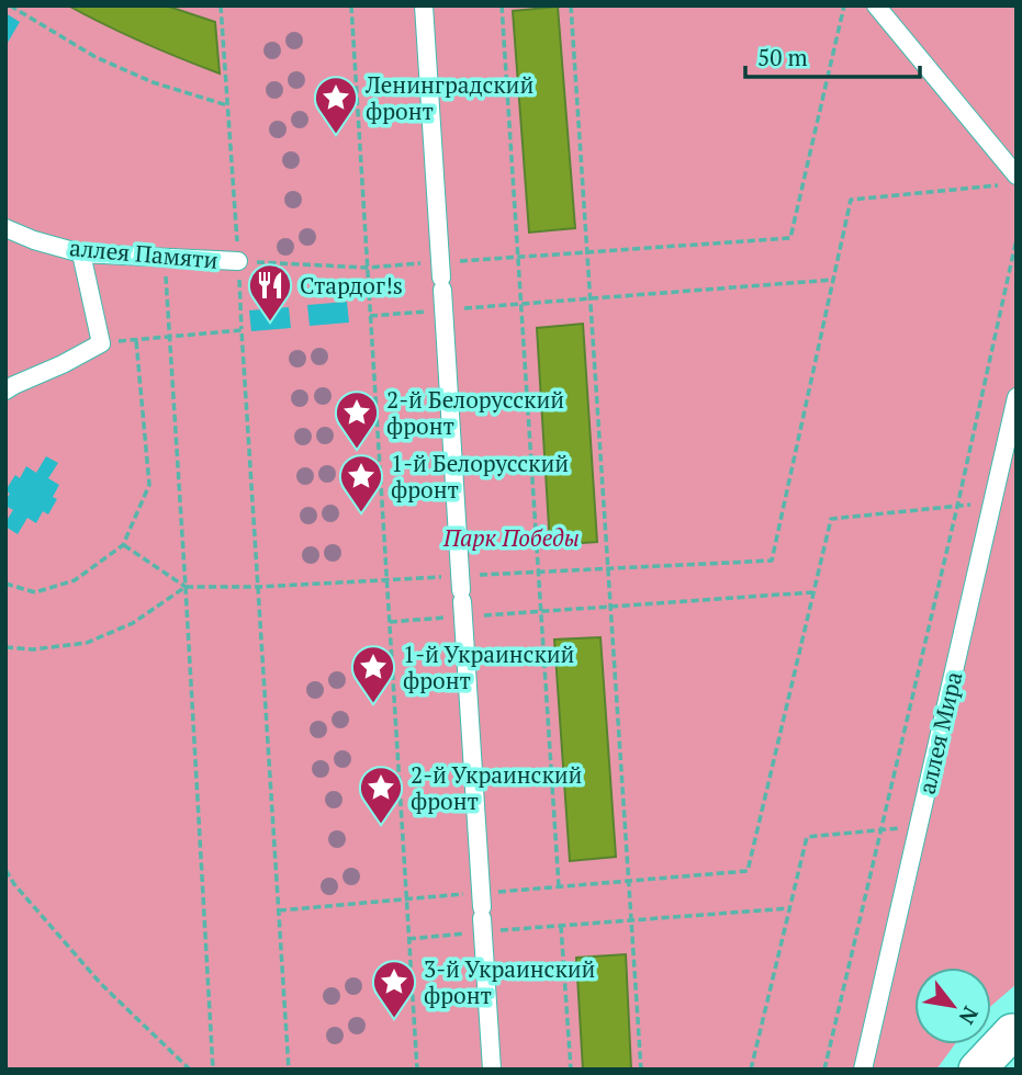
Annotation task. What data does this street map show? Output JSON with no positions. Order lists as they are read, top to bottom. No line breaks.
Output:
{"streets":{"street":["аллея Памяти","аллея Мира"]},"parks":["Парк Победы"],"places":{"place":["Ленинградский фронт","2-й Белорусский фронт","1-й Белорусский фронт","1-й Украинский фронт","2-й Украинский фронт","3-й Украинский фронт"],"restaurant":["Стардог!s"]},"scale_bar":"50 m","north":"bottom right"}
